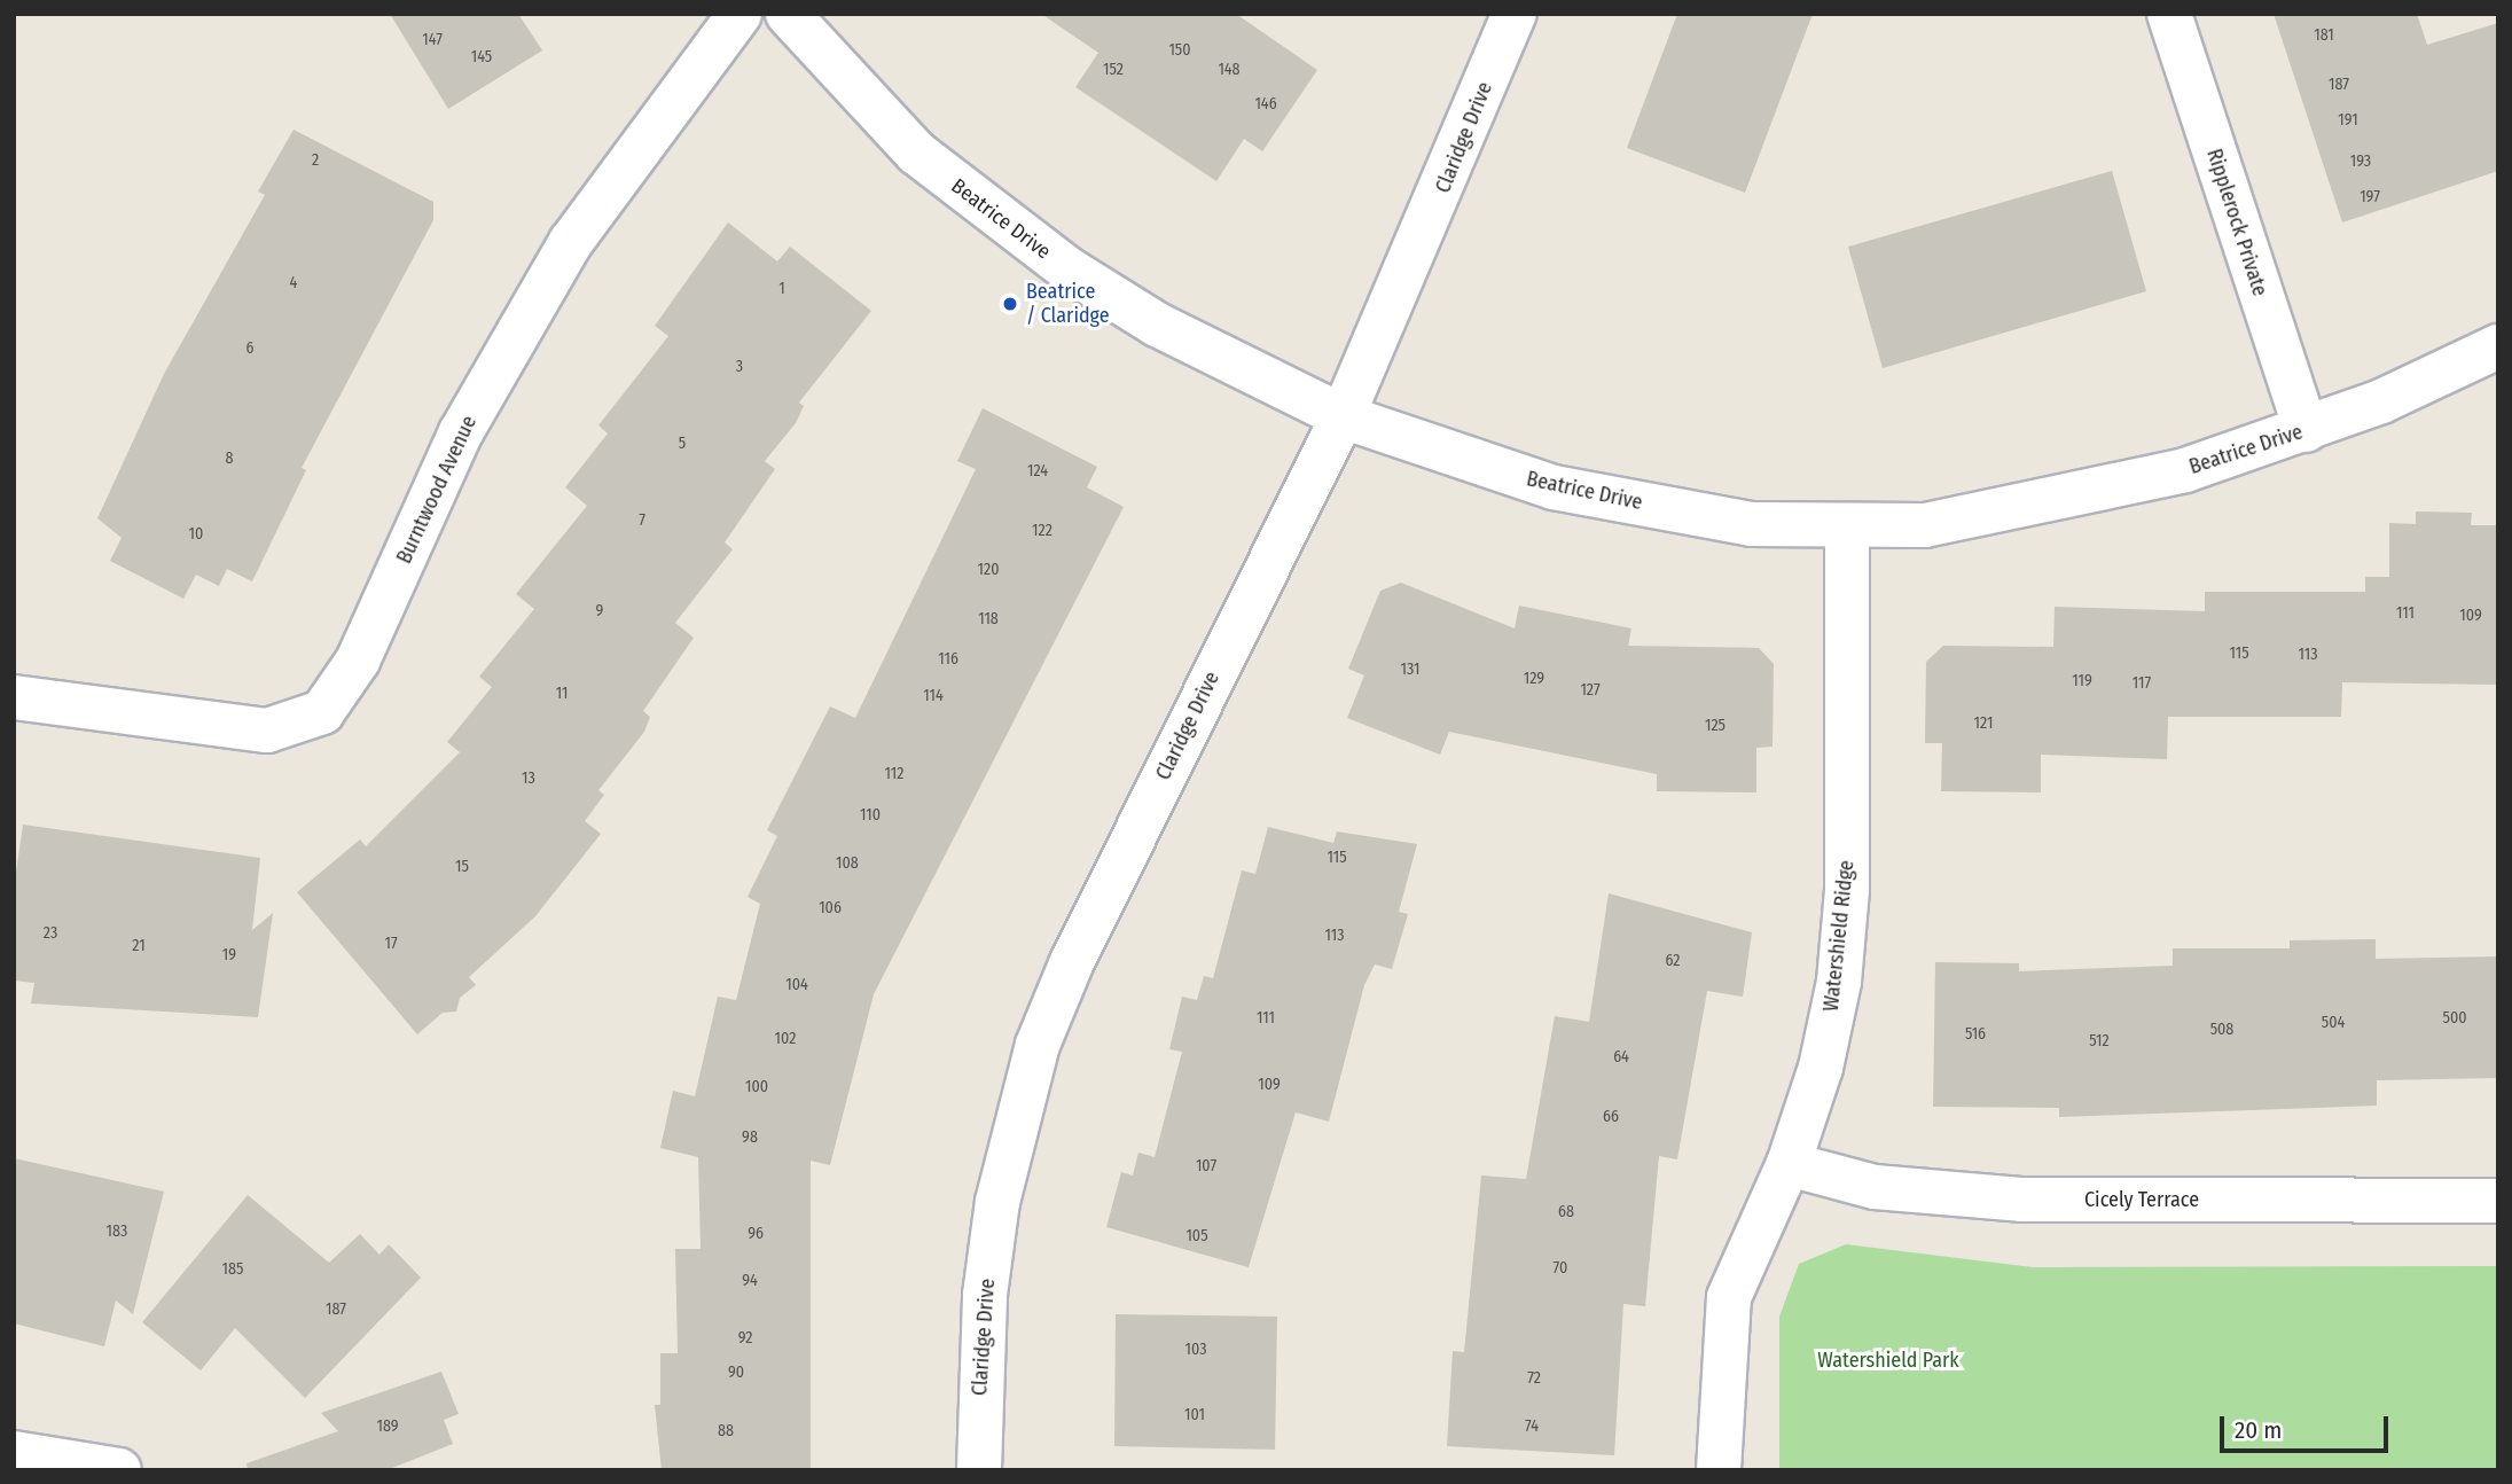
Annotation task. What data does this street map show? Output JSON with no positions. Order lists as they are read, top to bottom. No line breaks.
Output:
{"streets":{"street":["Claridge Drive","Beatrice Drive","Ripplerock Private","Burntwood Avenue","Watershield Ridge","Cicely Terrace"]},"crossings":[["Claridge Drive","Beatrice Drive"],["Beatrice Drive","Ripplerock Private"],["Beatrice Drive","Watershield Ridge"],["Watershield Ridge","Cicely Terrace"]],"parks":["Watershield Park"],"places":["Beatrice / Claridge"],"house_numbers":["181","147","150","145","152","148","187","146","191","2","193","197","4","1","6","3","5","8","124","7","122","10","120","9","111","109","118","115","113","116","131","129","119","117","127","11","114","121","125","112","13","110","115","108","15","106","23","113","17","21","19","62","104","111","500","504","508","516","102","512","64","109","100","66","98","107","68","183","96","105","70","185","94","187","92","103","90","72","101","189","74","88"],"scale_bar":"20 m"}
